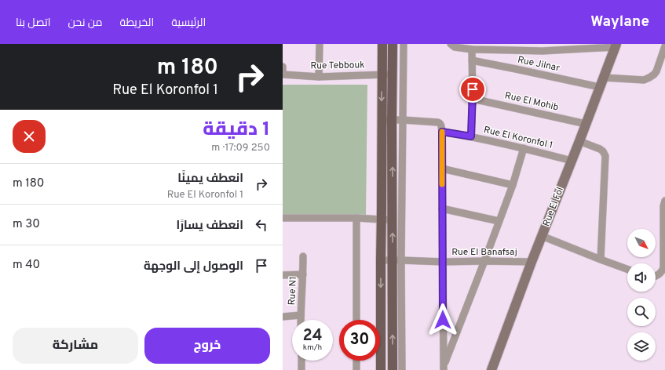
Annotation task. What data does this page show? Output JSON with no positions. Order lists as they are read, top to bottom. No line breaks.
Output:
{"streets":{"street":["Rue Jilnar","Rue Tebbouk","Rue El Mohib","Rue El Koronfol 1","Rue El Fol","Rue El Banafsaj","Rue N1"]},"crossings":[["Rue Jilnar","Rue El Fol"],["Rue El Mohib","Rue El Fol"],["Rue El Koronfol 1","Rue El Fol"],["Rue El Fol","Rue El Banafsaj"]],"north":"bottom right","page":{"header":"Waylane","nav":["الرئيسية","الخريطة","من نحن","اتصل بنا"],"turn":["180 m","Rue El Koronfol 1"],"heading":["1 دقيقة","250 m · 17:09"],"list":[{"name":"انعطف يمينًا","note":"Rue El Koronfol 1","value":"180 m"},{"name":"انعطف يسارًا","value":"30 m"},{"name":"الوصول إلى الوجهة","value":"40 m"}],"speed":"24 km/h","limit":"30","buttons":["خروج","مشاركة"]}}
